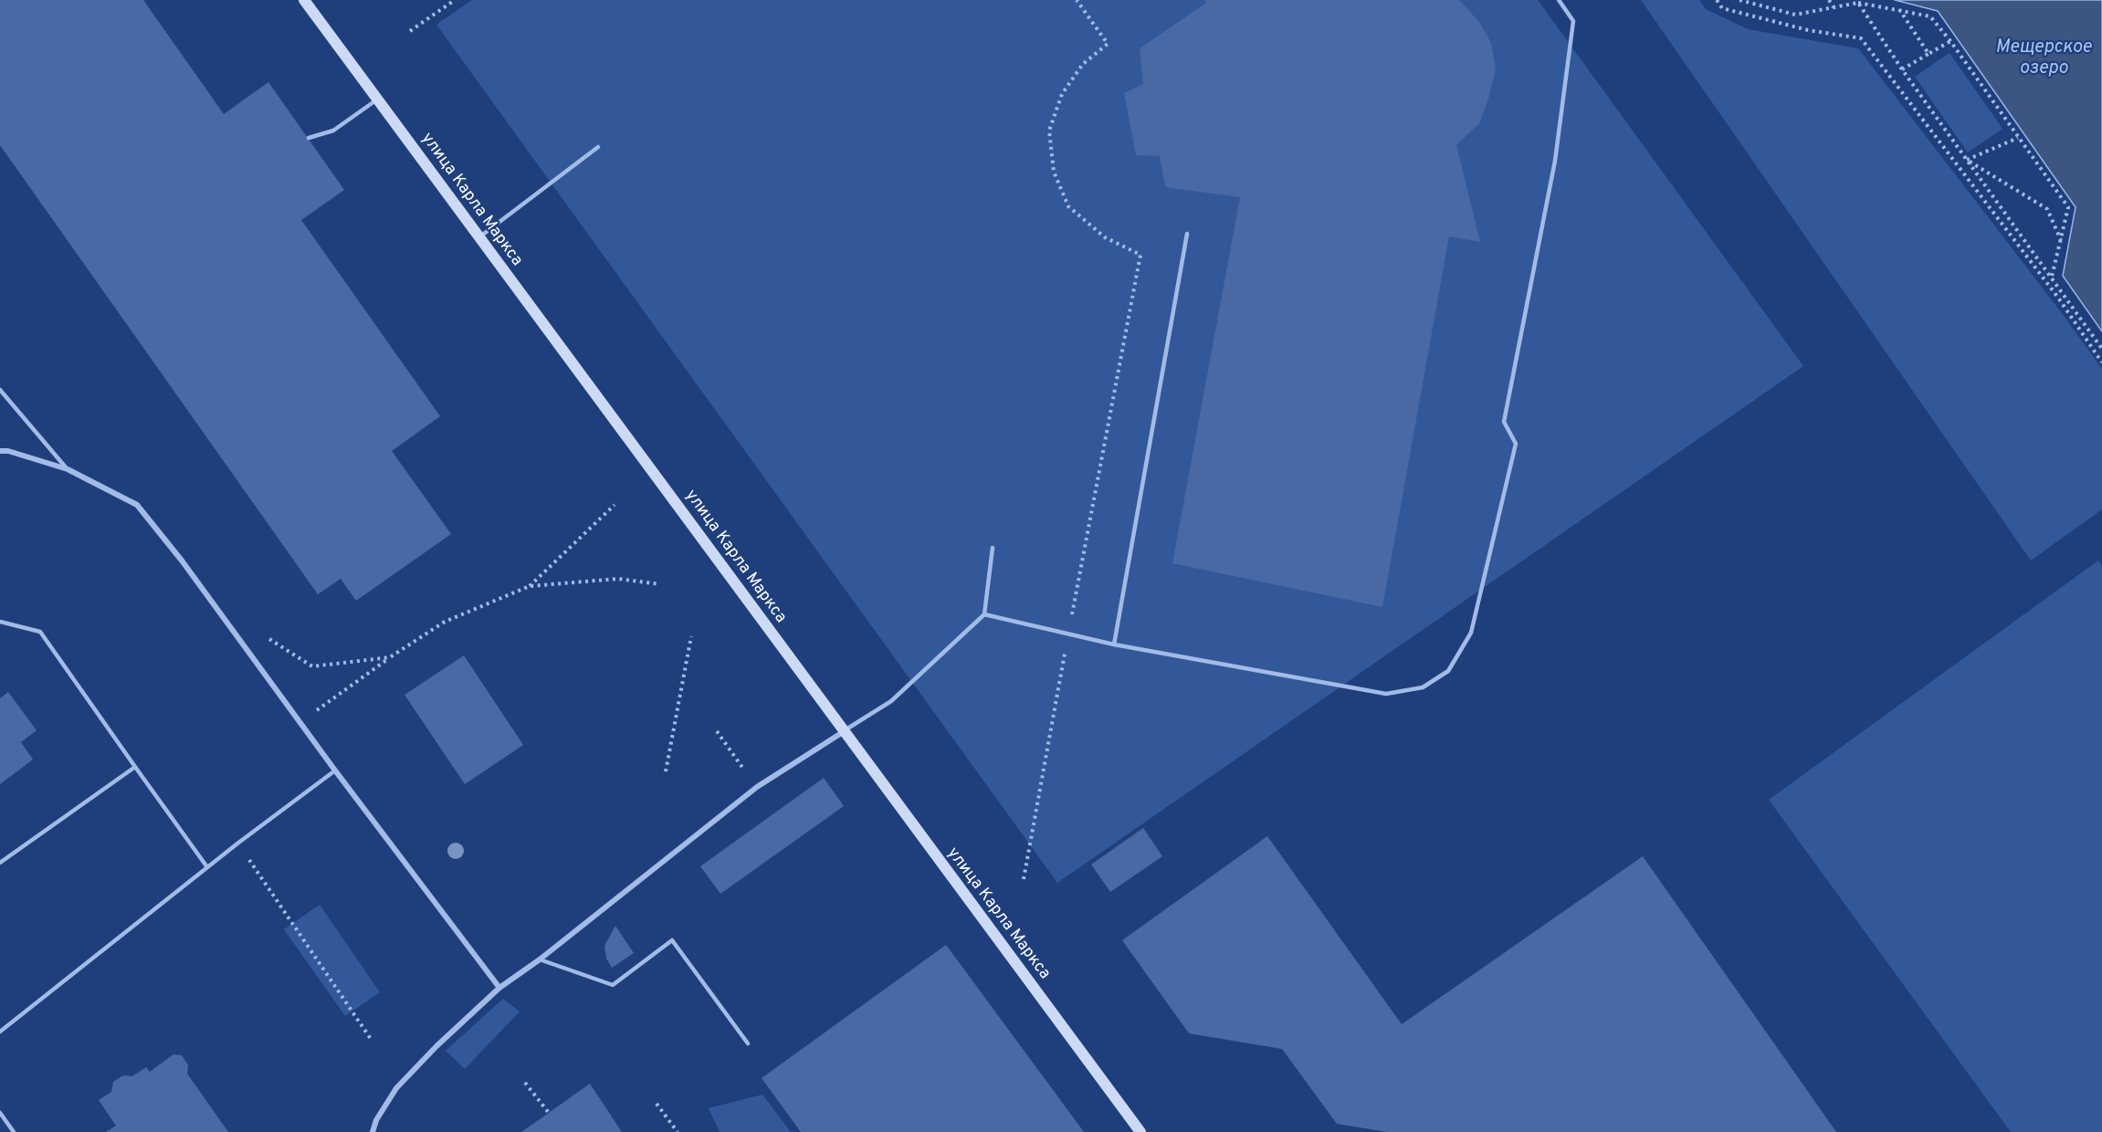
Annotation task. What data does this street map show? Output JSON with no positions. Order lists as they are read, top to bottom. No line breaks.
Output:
{"streets":{"main road":["улица Карла Маркса"]},"water":["Мещерское озеро"]}
